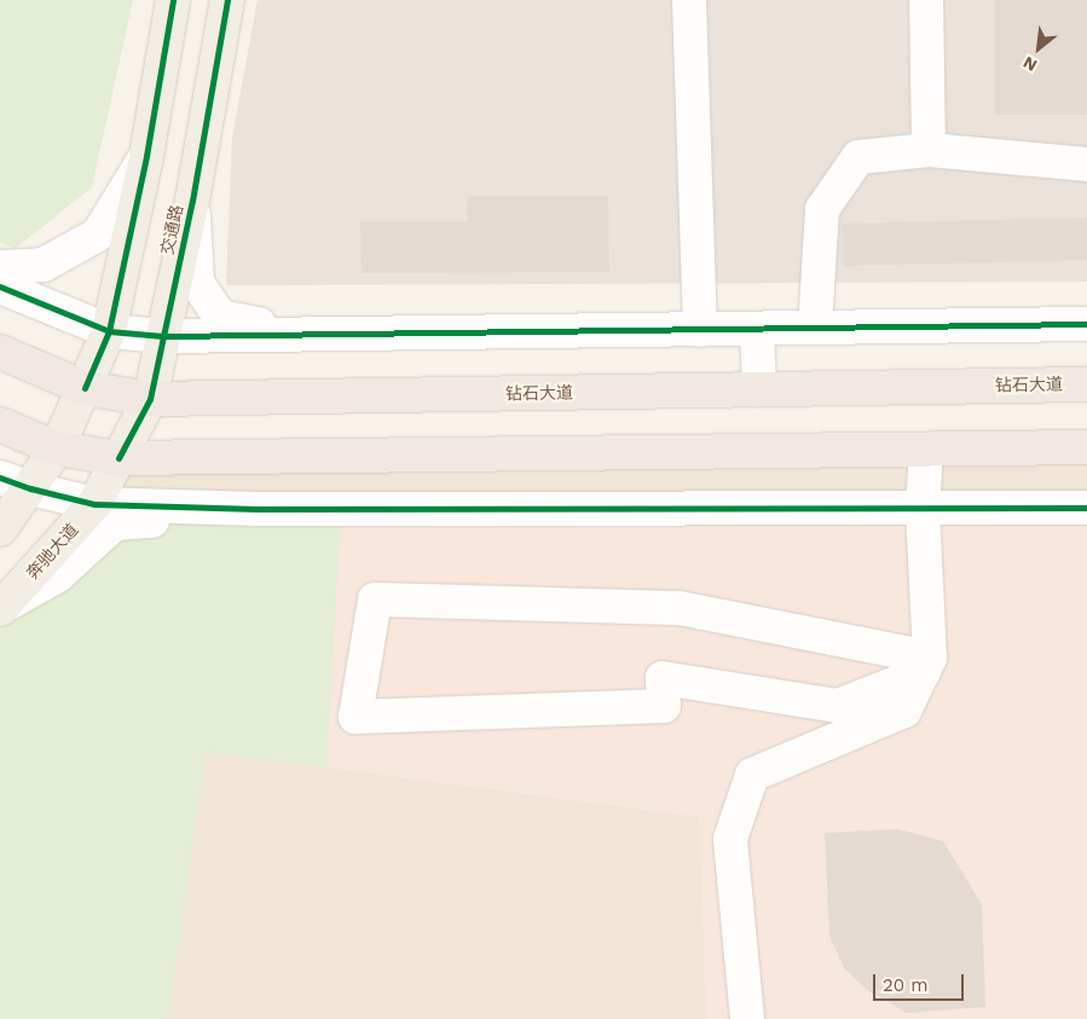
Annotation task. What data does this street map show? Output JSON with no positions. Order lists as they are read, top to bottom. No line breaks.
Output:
{"streets":{"highway":["钻石大道"],"main road":["交通路","奔驰大道"]},"crossings":[["交通路","钻石大道"],["交通路","奔驰大道"]],"scale_bar":"20 m","north":"bottom left"}
